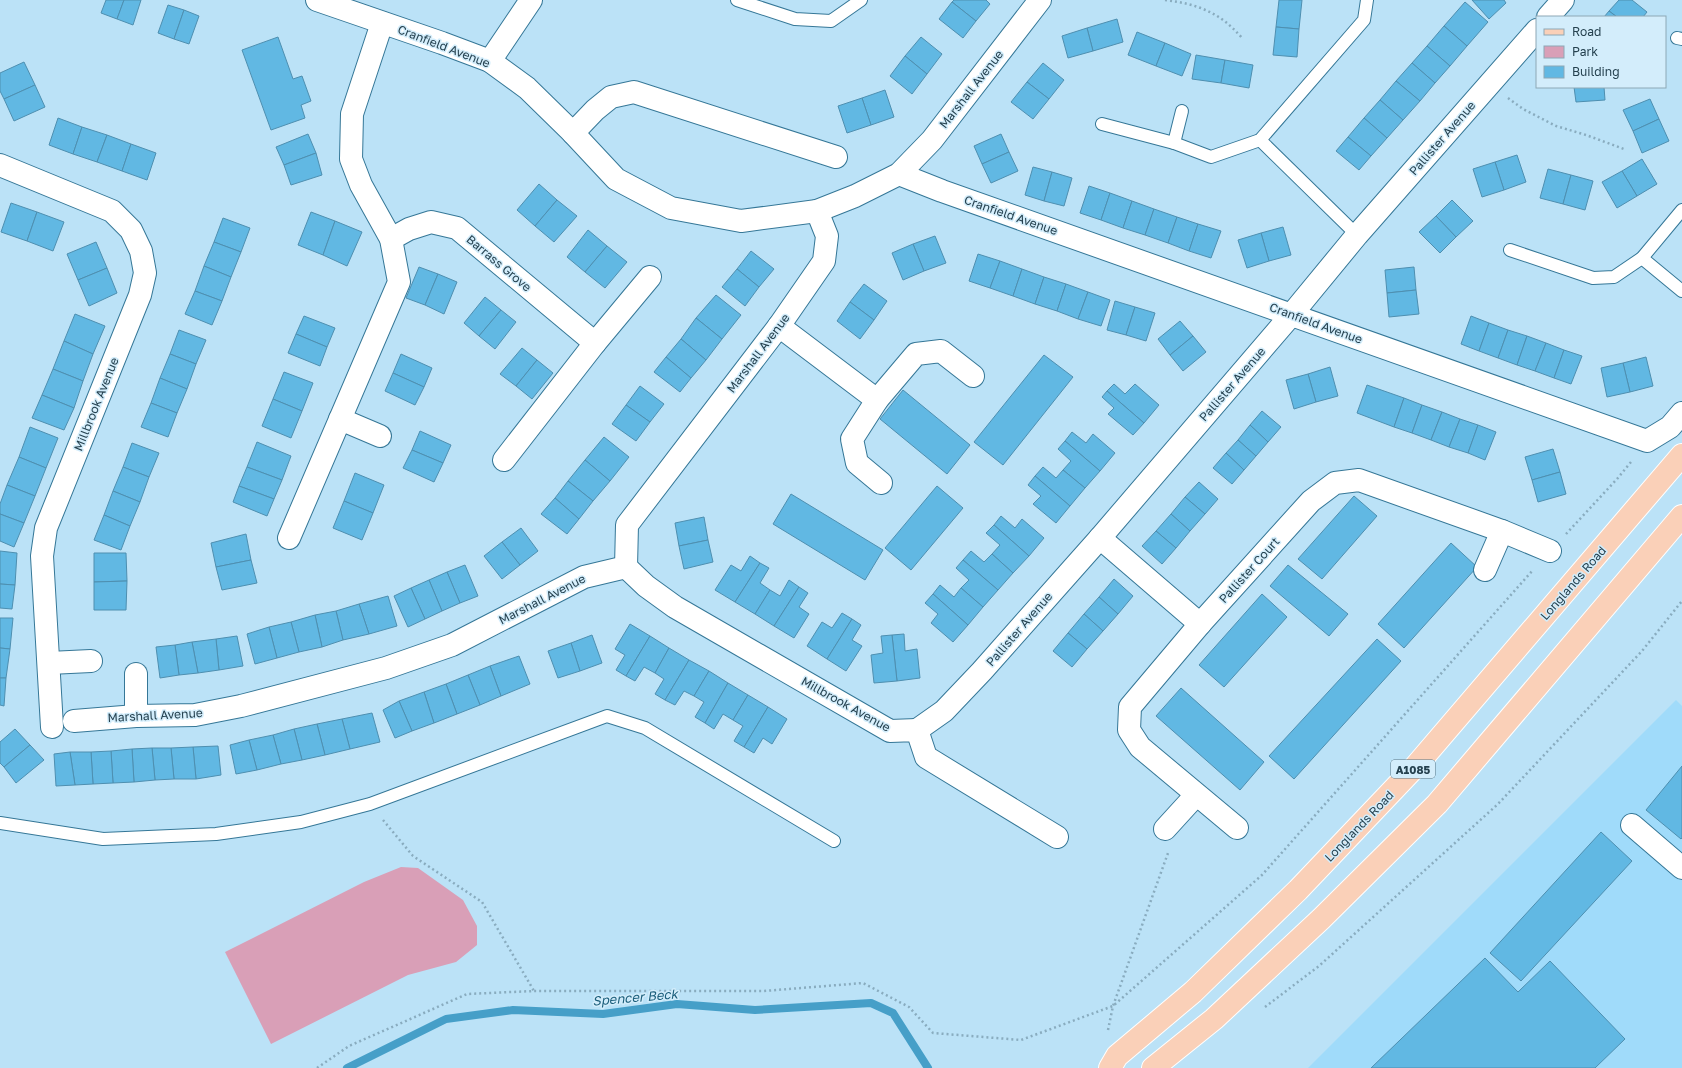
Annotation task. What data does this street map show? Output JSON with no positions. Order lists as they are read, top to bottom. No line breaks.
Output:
{"streets":{"main road":["Longlands Road","A1085"],"street":["Cranfield Avenue","Marshall Avenue","Pallister Avenue","Barrass Grove","Millbrook Avenue","Pallister Court"]},"crossings":[["Cranfield Avenue","Marshall Avenue"],["Cranfield Avenue","Pallister Avenue"],["Marshall Avenue","Millbrook Avenue"],["Pallister Avenue","Millbrook Avenue"]],"water":["Spencer Beck"],"legend":["Road","Park","Building"]}
